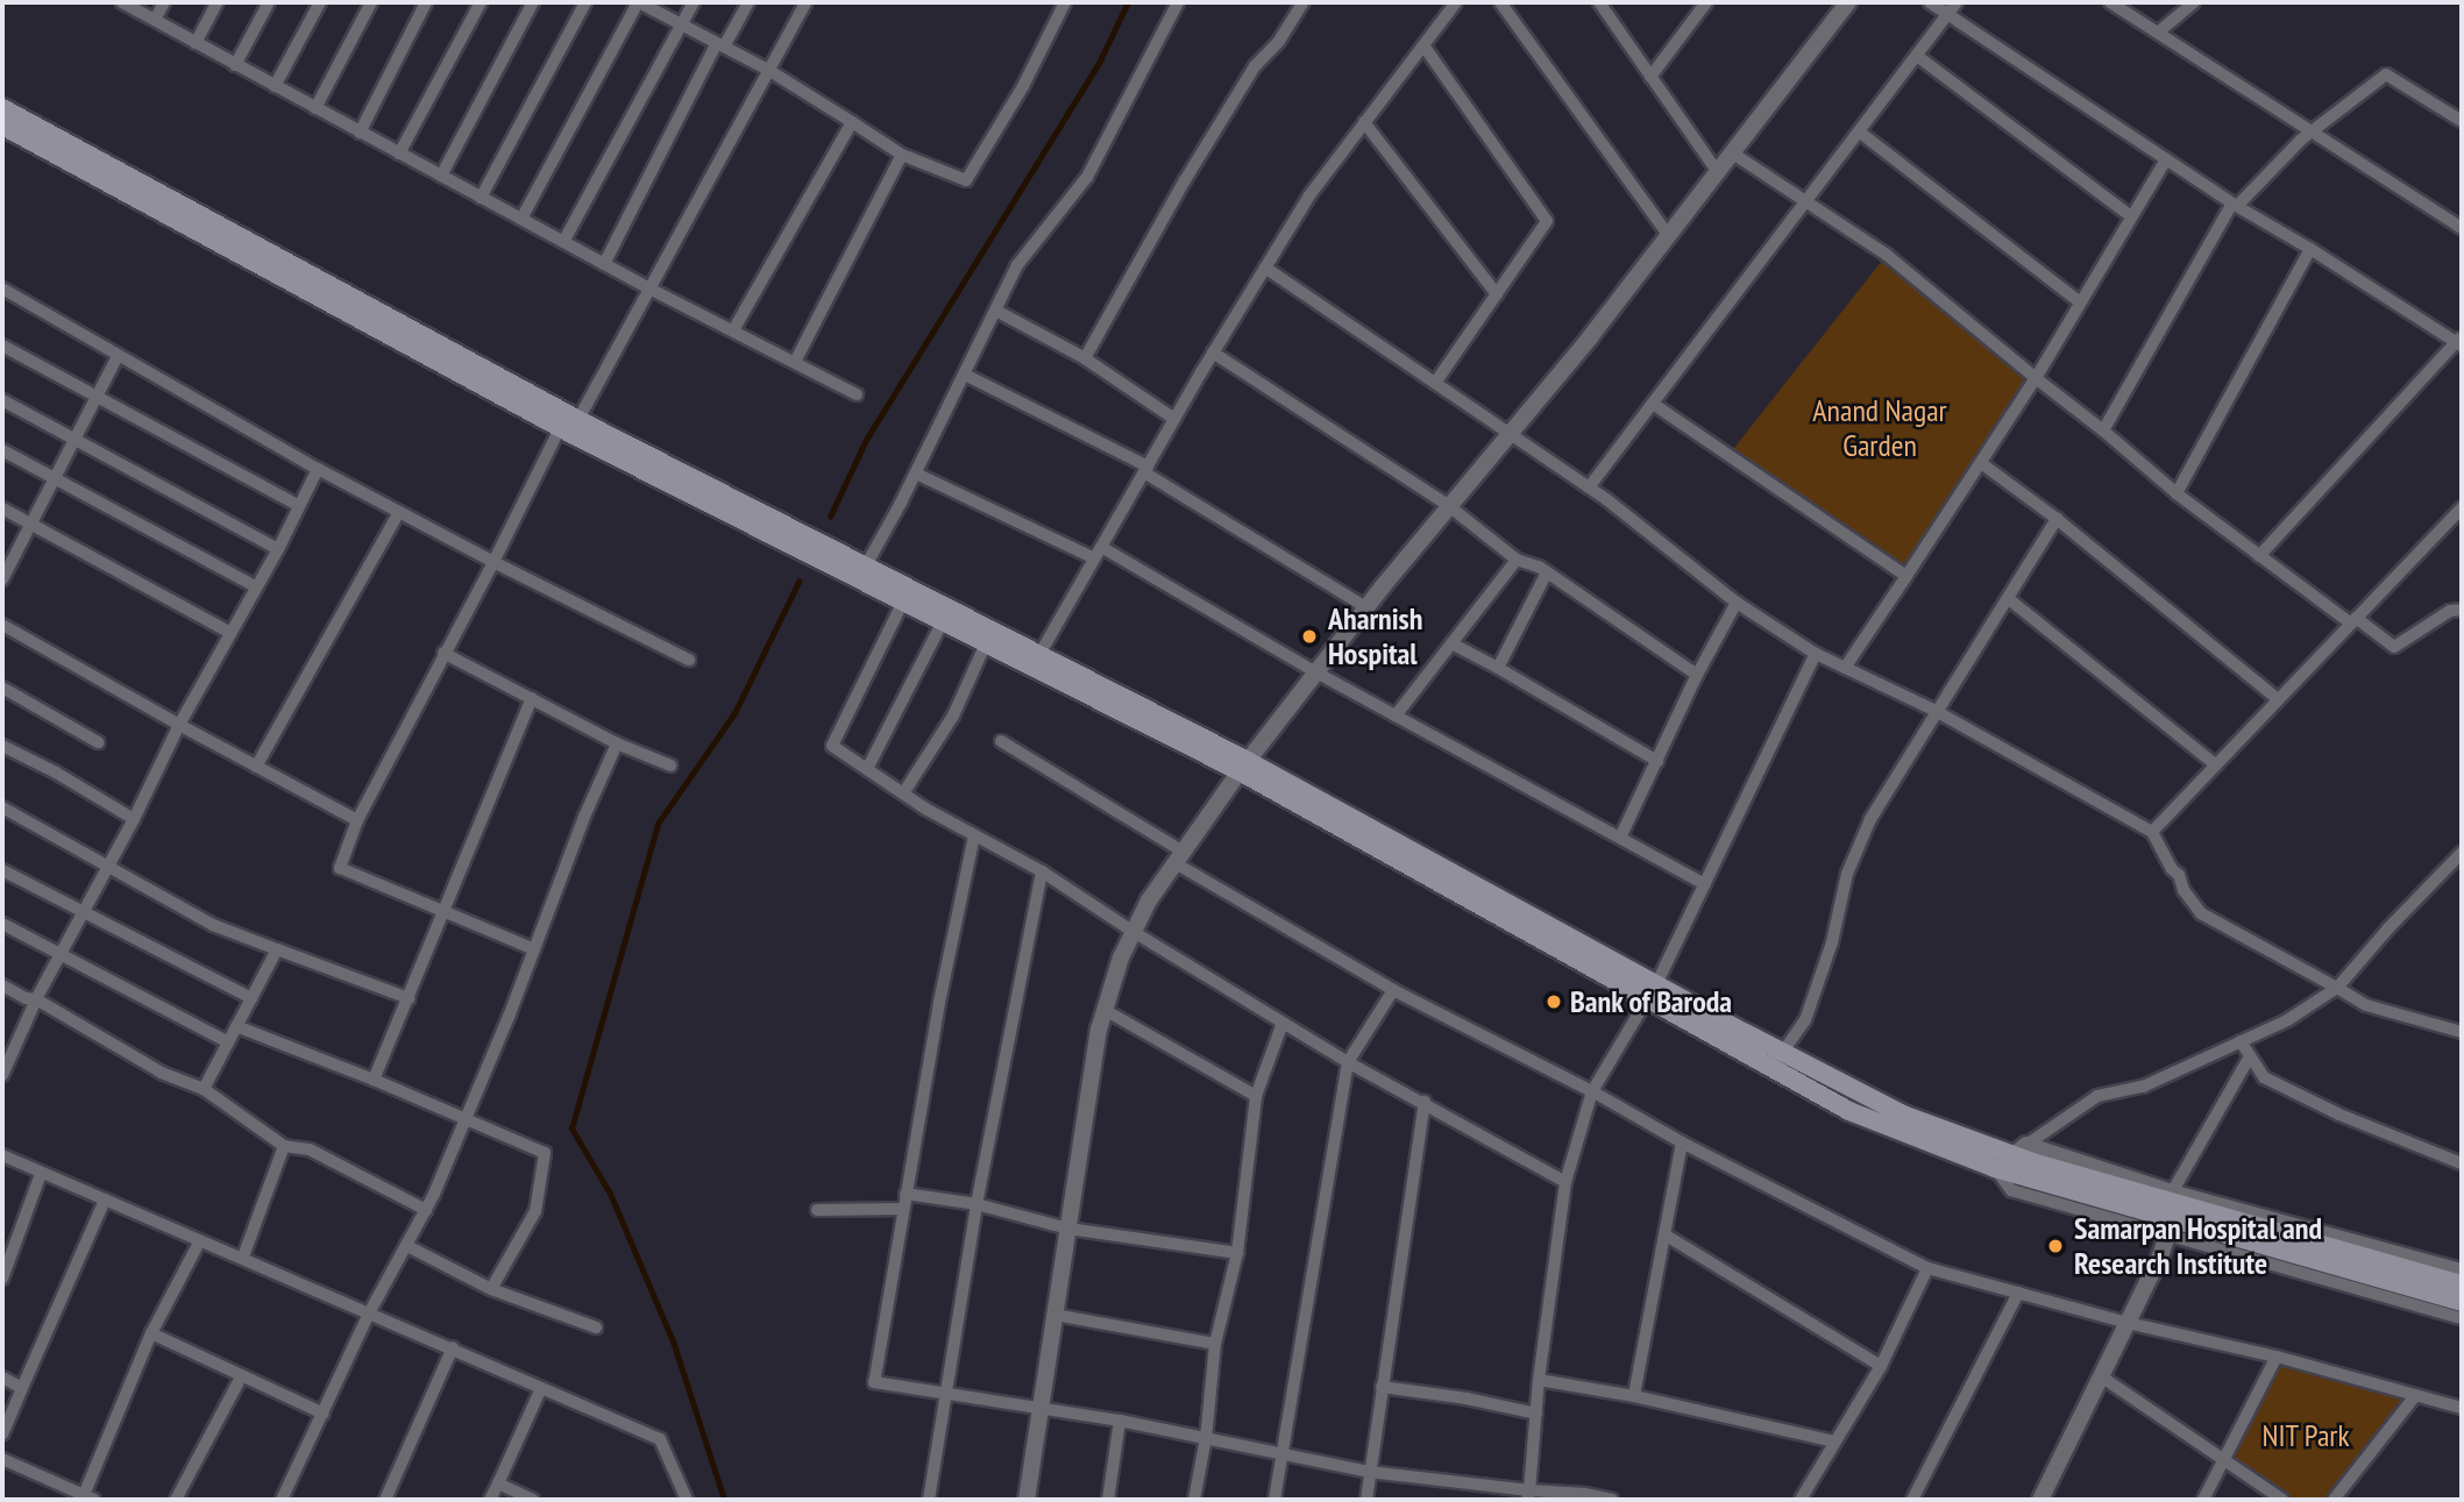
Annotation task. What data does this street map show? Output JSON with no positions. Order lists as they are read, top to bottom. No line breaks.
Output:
{"parks":["Anand Nagar Garden","NIT Park"],"places":["Aharnish Hospital","Bank of Baroda","Samarpan Hospital and Research Institute"]}
